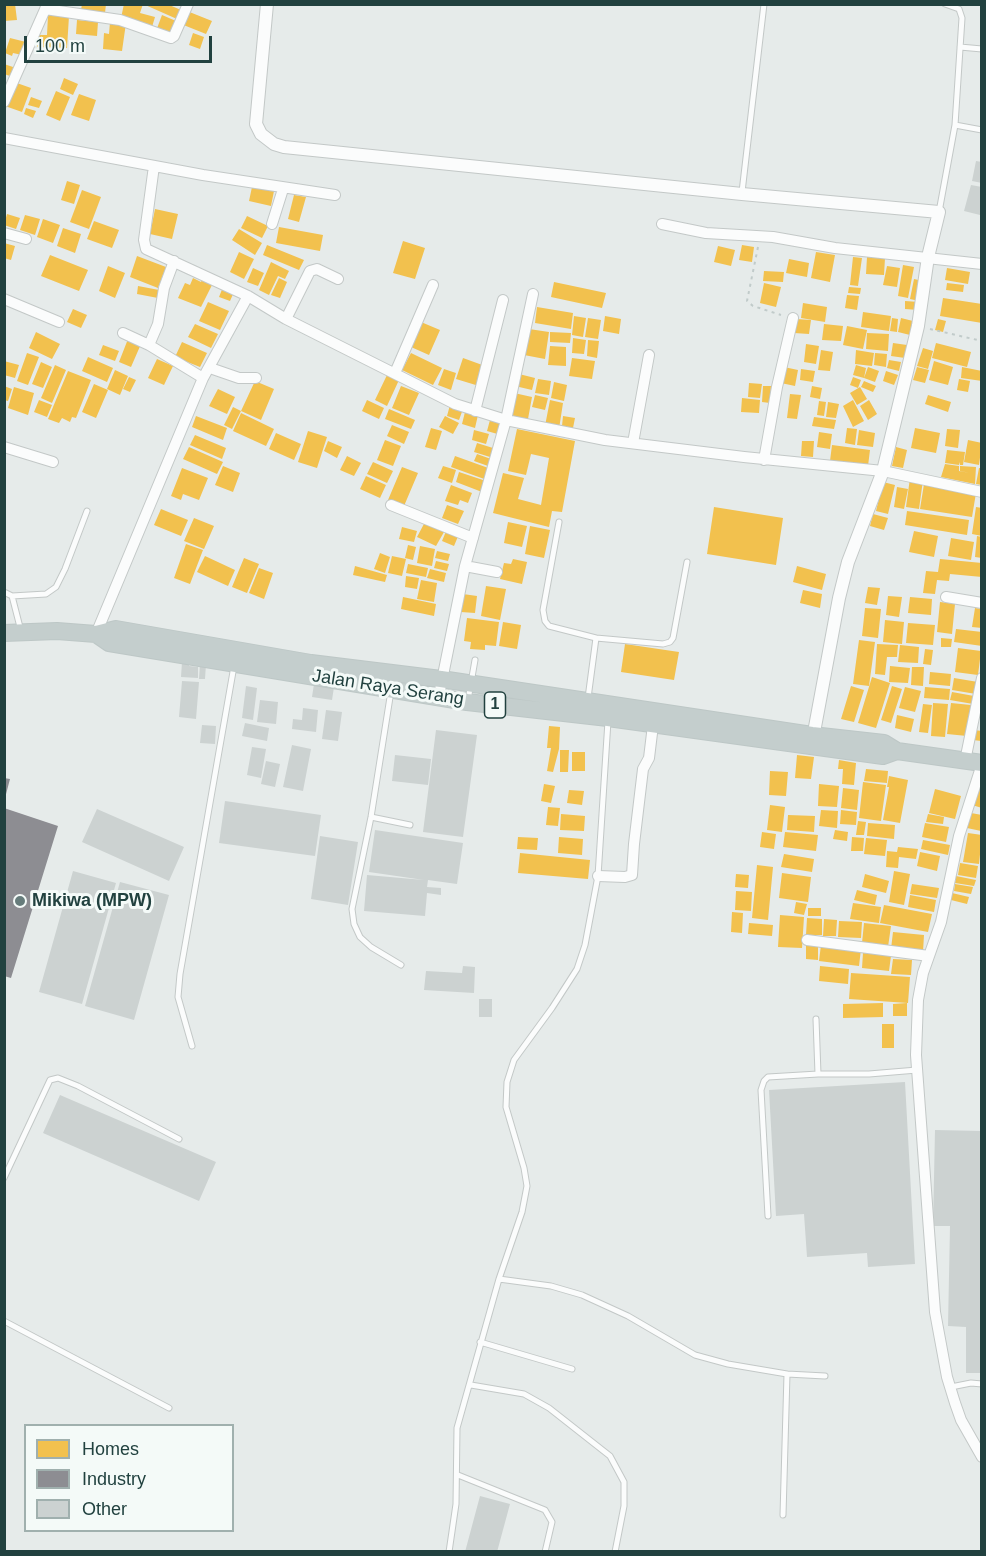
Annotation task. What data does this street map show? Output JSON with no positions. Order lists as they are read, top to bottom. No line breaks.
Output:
{"streets":{"highway":["Jalan Raya Serang","1"]},"places":["Mikiwa (MPW)"],"legend":["Homes","Industry","Other"],"scale_bar":"100 m"}
